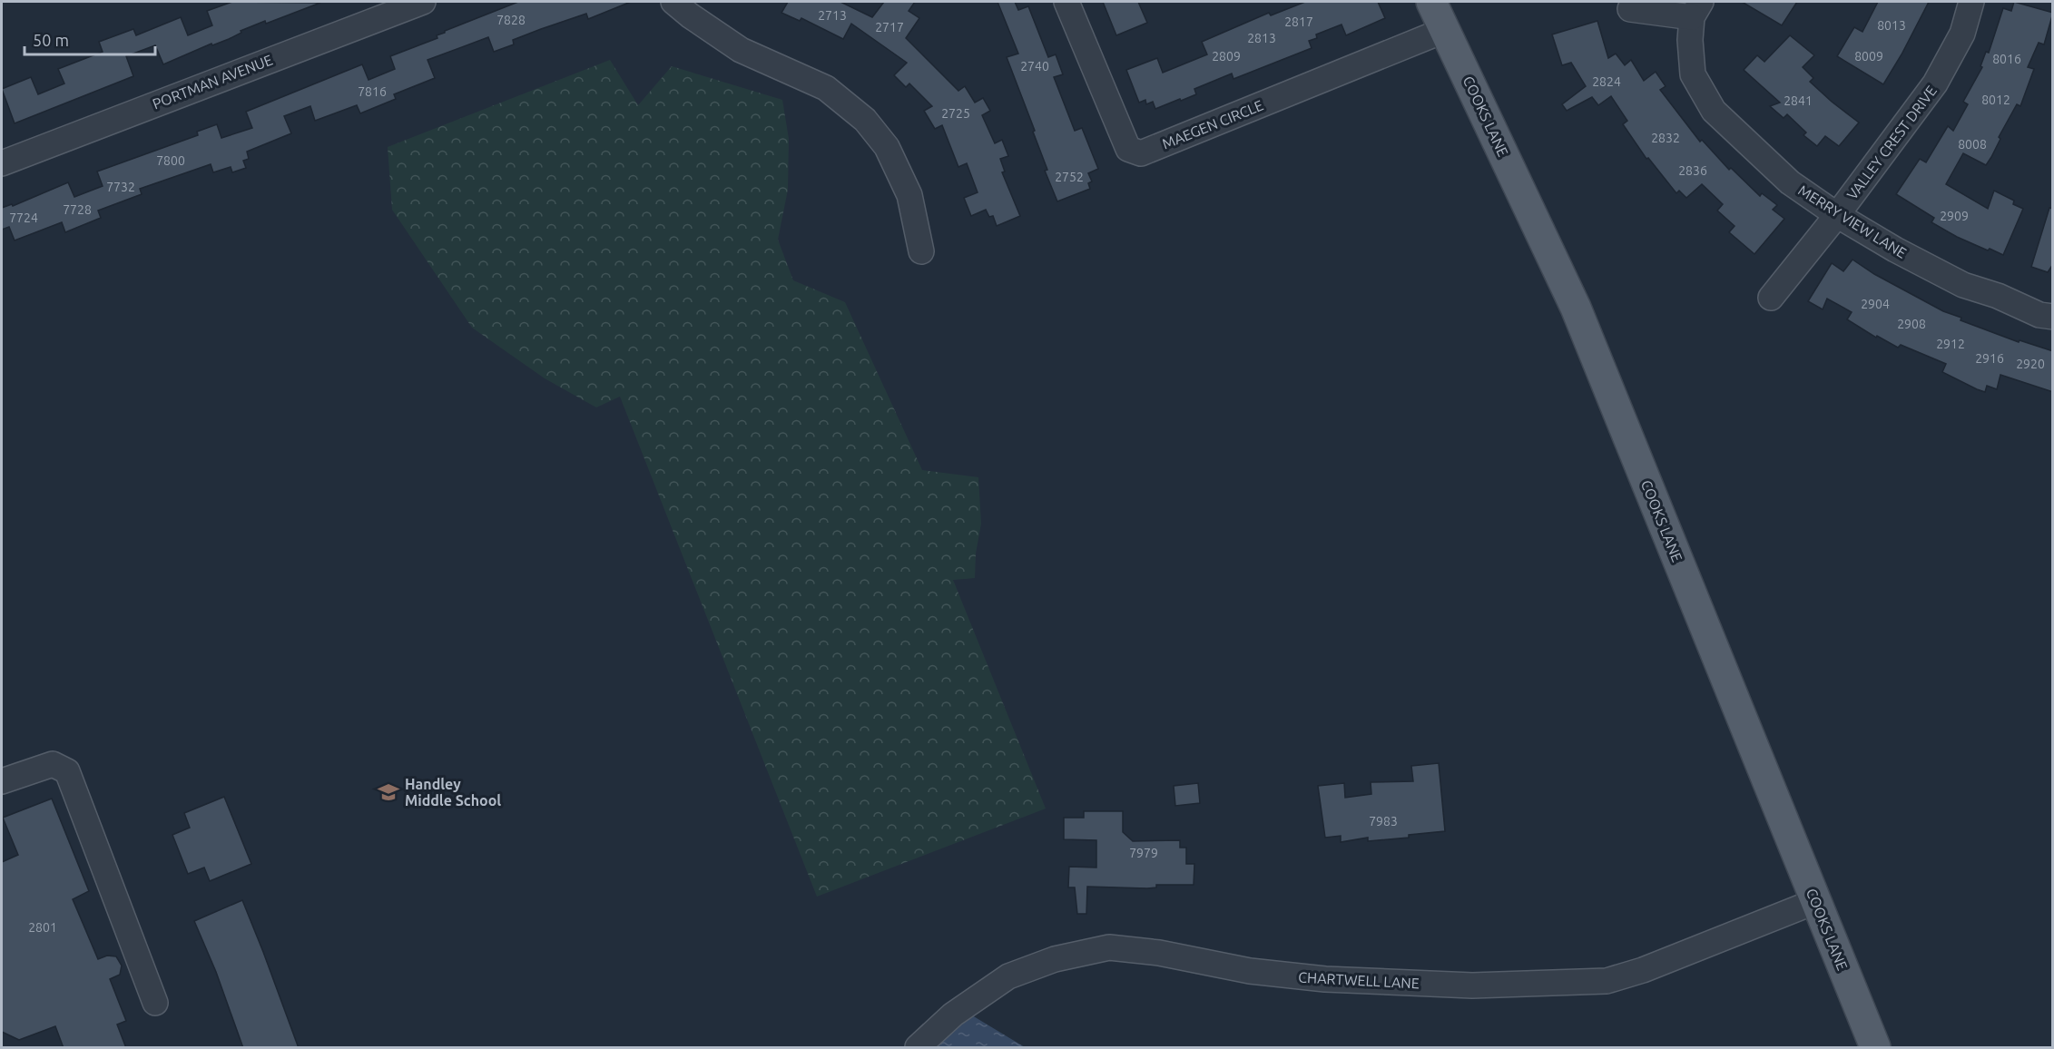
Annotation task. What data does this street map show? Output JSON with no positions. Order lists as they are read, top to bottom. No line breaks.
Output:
{"streets":{"main road":["COOKS LANE"],"street":["PORTMAN AVENUE","MAEGEN CIRCLE","VALLEY CREST DRIVE","MERRY VIEW LANE","CHARTWELL LANE"]},"crossings":[["COOKS LANE","MAEGEN CIRCLE"],["COOKS LANE","CHARTWELL LANE"],["VALLEY CREST DRIVE","MERRY VIEW LANE"]],"places":{"school or university":["Handley Middle School"]},"house_numbers":["2713","7828","2817","8013","2717","2813","2809","8009","8016","2740","2824","7816","8012","2841","2725","2832","8008","7800","2836","2752","7732","7728","2909","7724","2904","2908","2912","2916","2920","7983","7979","2801"],"scale_bar":"50 m"}
